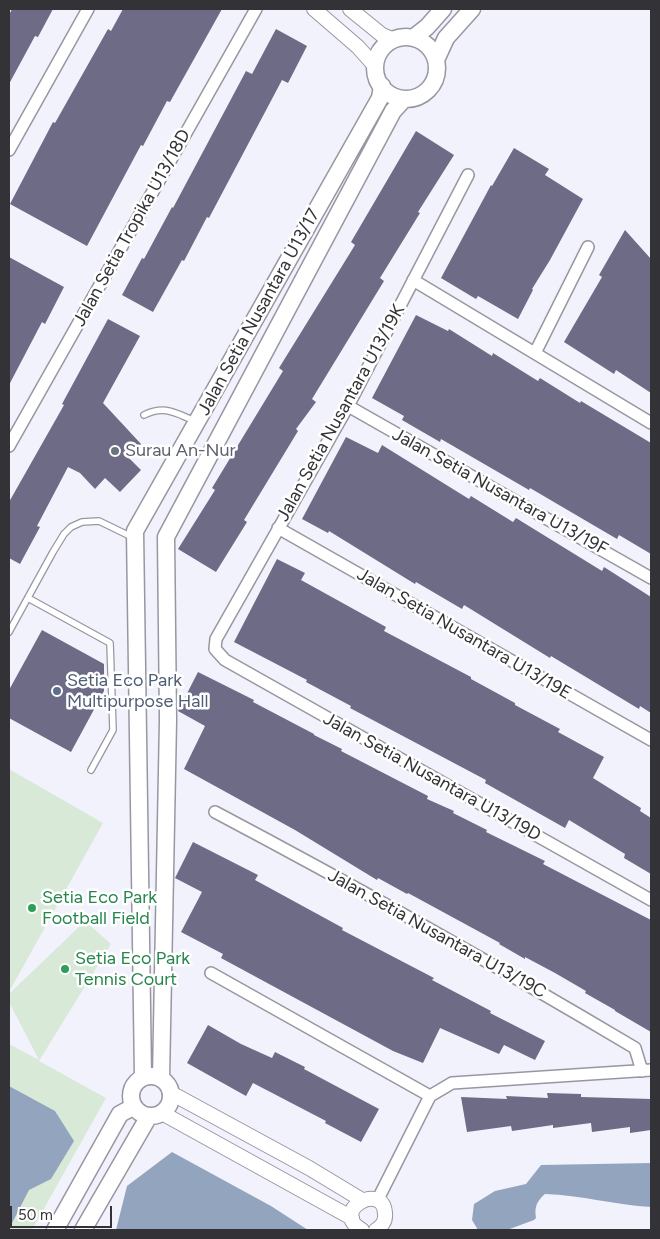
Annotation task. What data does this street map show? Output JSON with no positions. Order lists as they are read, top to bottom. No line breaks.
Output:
{"streets":{"main road":["Jalan Setia Nusantara U13/17"],"street":["Jalan Setia Tropika U13/18D","Jalan Setia Nusantara U13/19K","Jalan Setia Nusantara U13/19F","Jalan Setia Nusantara U13/19E","Jalan Setia Nusantara U13/19D","Jalan Setia Nusantara U13/19C"]},"crossings":[["Jalan Setia Nusantara U13/19K","Jalan Setia Nusantara U13/19F"],["Jalan Setia Nusantara U13/19K","Jalan Setia Nusantara U13/19E"],["Jalan Setia Nusantara U13/19K","Jalan Setia Nusantara U13/19D"]],"places":["Surau An-Nur","Setia Eco Park Multipurpose Hall","Setia Eco Park Football Field","Setia Eco Park Tennis Court"],"scale_bar":"50 m"}
